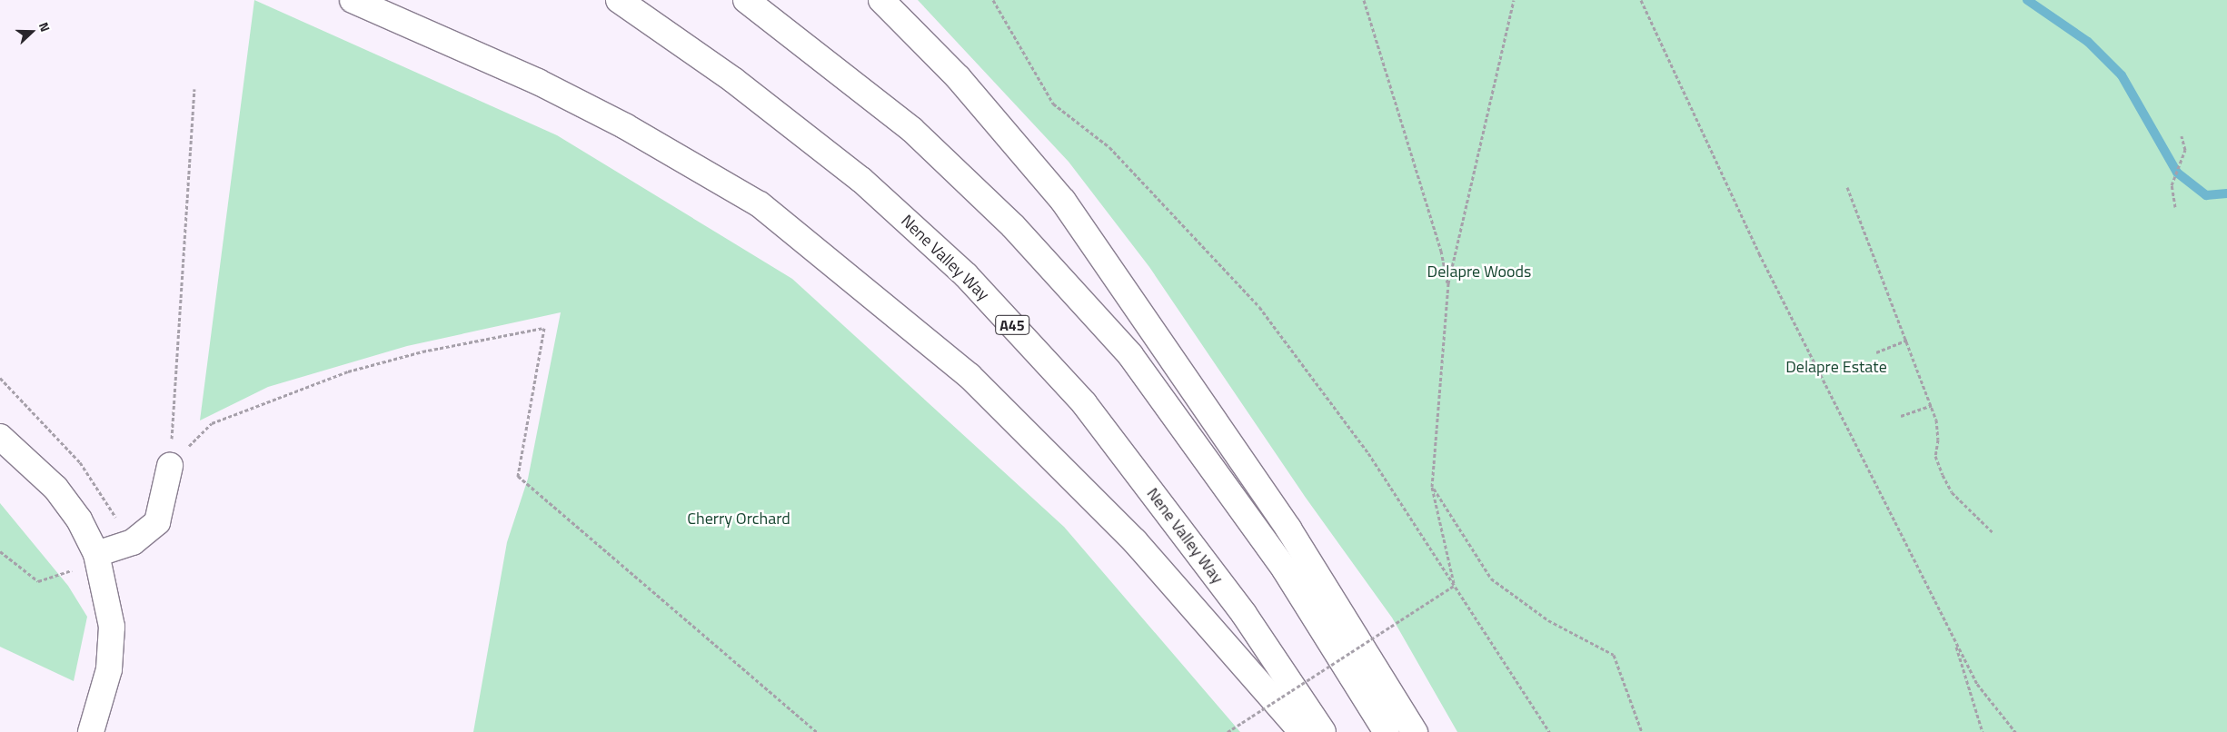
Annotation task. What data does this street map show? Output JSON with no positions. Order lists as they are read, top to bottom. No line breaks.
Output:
{"streets":{"main road":["Nene Valley Way","A45"]},"parks":["Delapre Woods","Delapre Estate","Cherry Orchard"],"north":"right"}
